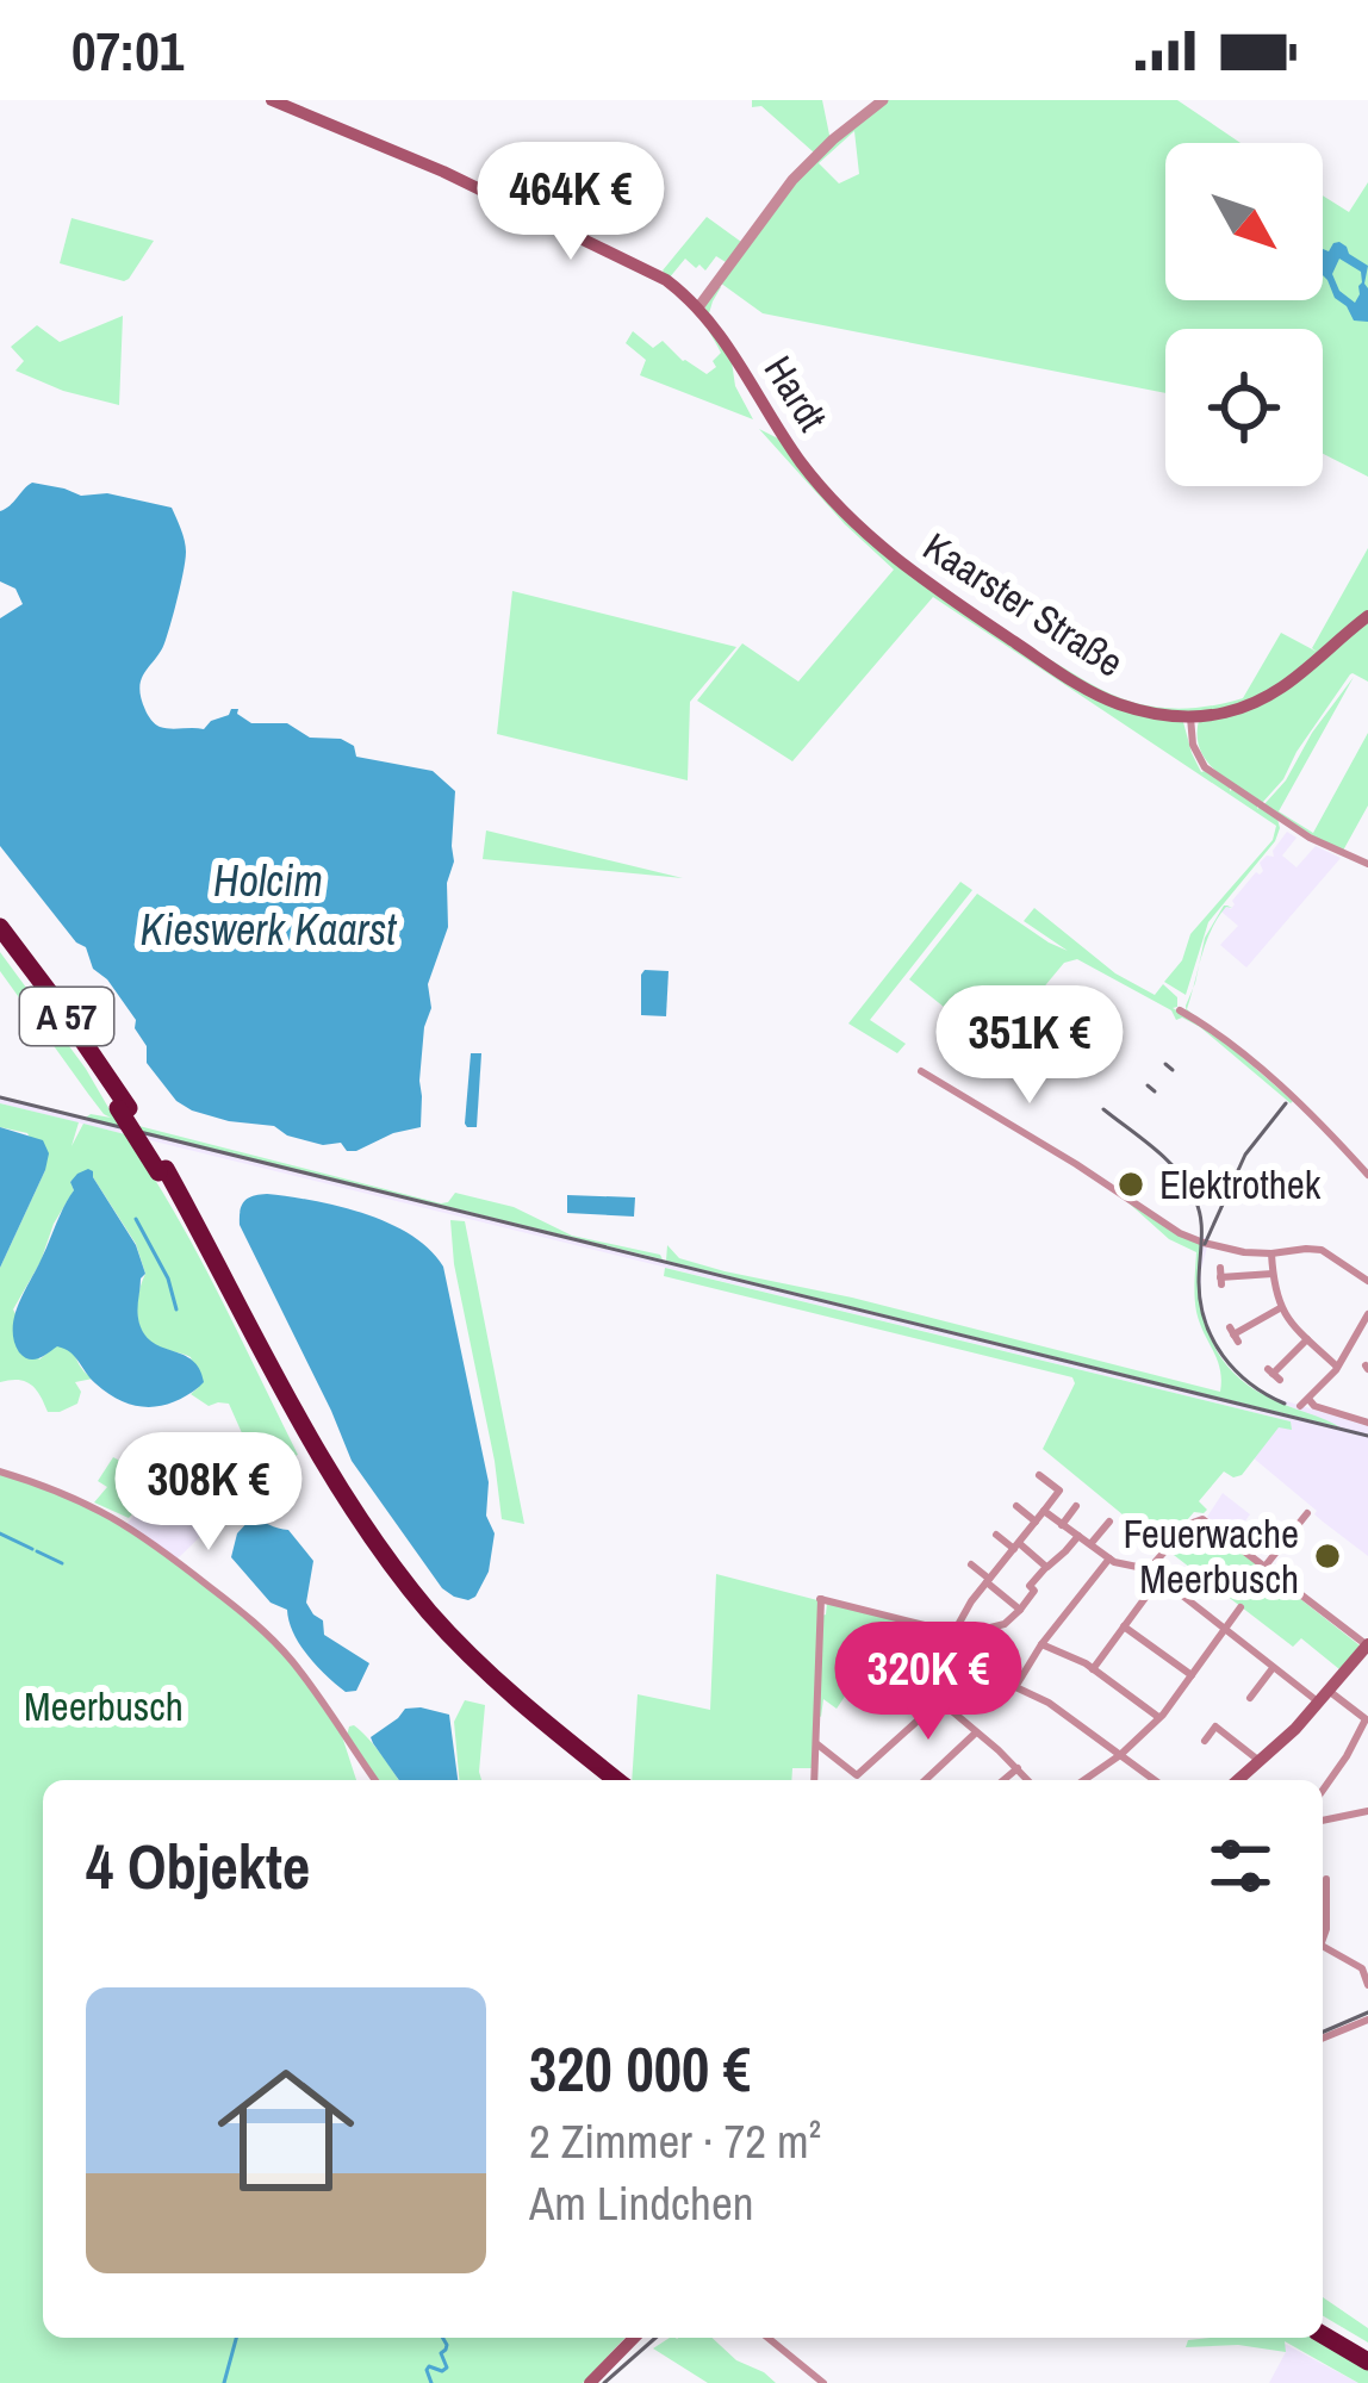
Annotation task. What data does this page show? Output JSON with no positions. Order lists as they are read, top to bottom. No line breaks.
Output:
{"streets":{"highway":["A 57"],"main road":["Hardt","Kaarster Straße"]},"crossings":[["Hardt","Kaarster Straße"]],"water":["Holcim Kieswerk Kaarst"],"parks":["Meerbusch"],"places":["Elektrothek","Feuerwache Meerbusch"],"north":"bottom right","page":{"status":"07:01","price":["464K €","351K €","308K €","320K €"],"heading":"4 Objekte","list":[{"name":"320 000 €","note":"2 Zimmer · 72 m² · Am Lindchen"}]}}
